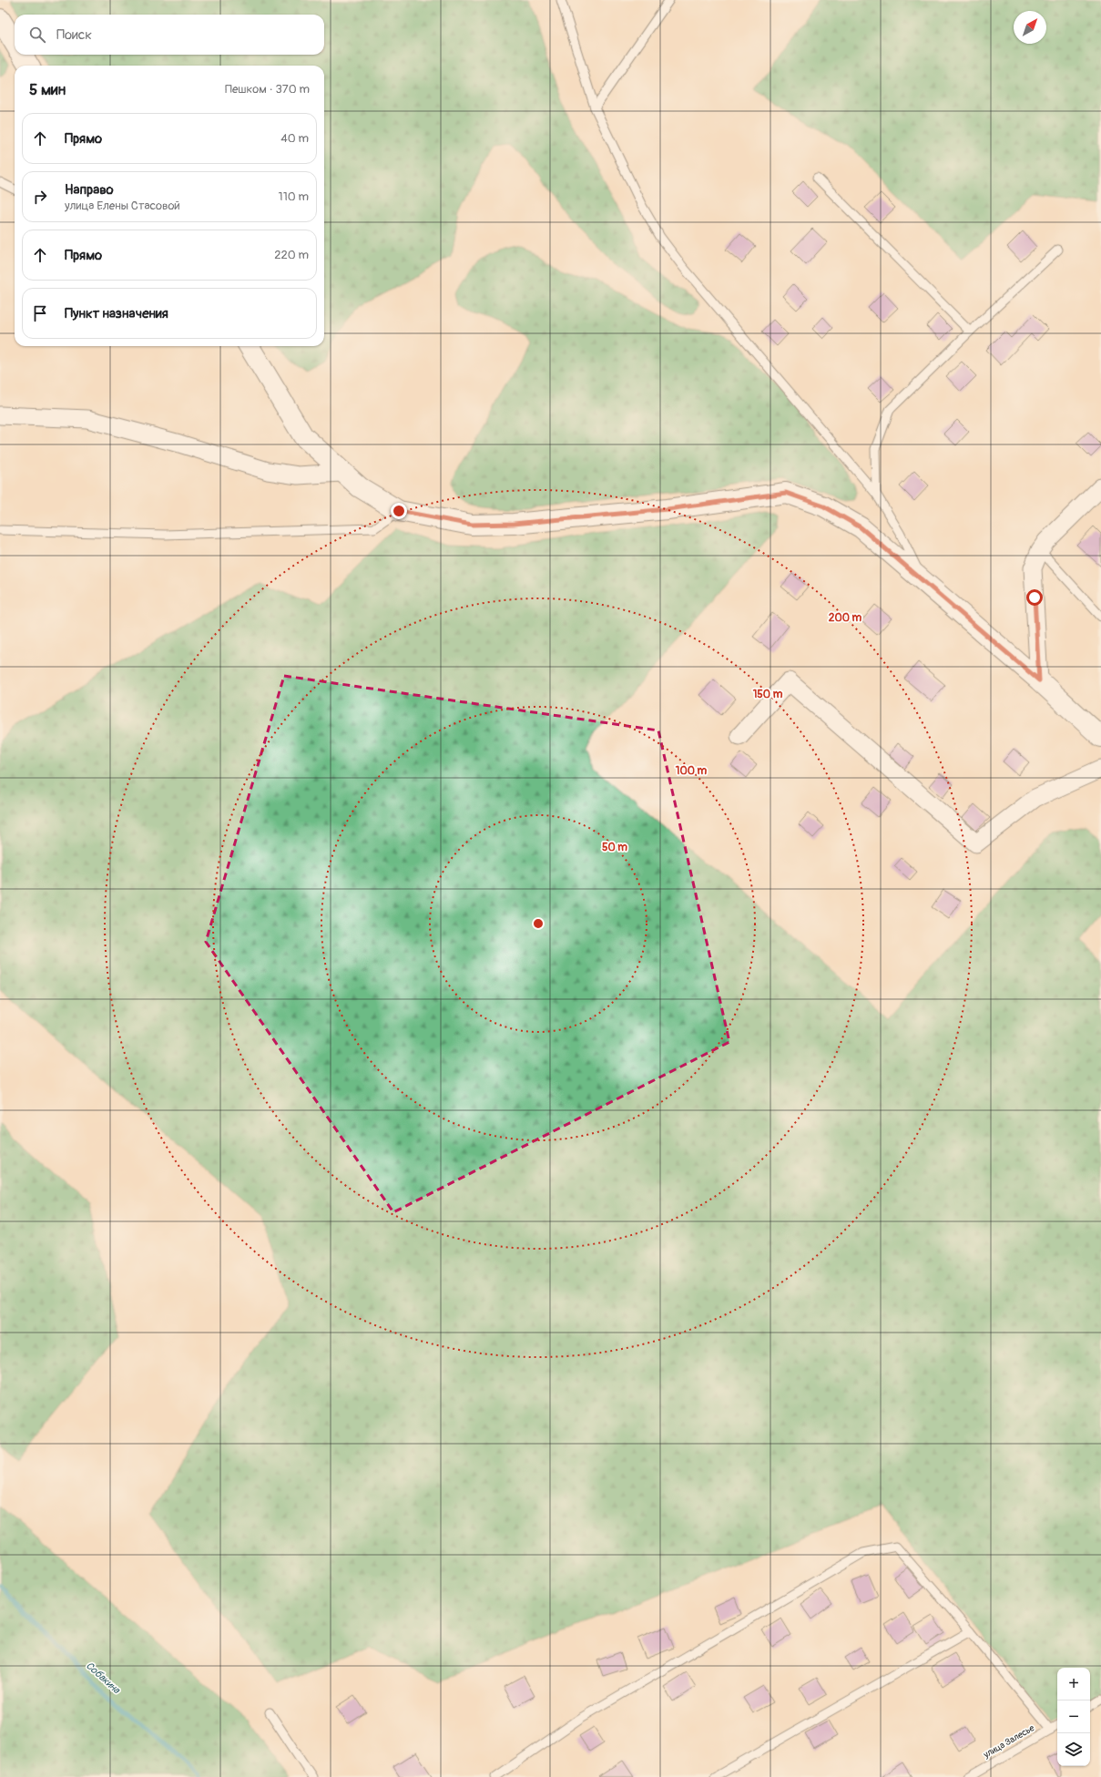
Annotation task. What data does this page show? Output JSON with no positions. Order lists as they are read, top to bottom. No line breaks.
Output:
{"streets":{"lane":["улица Залесье"]},"water":["Собакина"],"north":"top right","page":{"search":"Поиск","heading":["5 мин","Пешком · 370 m"],"list":[["Прямо","40 m"],["Направо","улица Елены Стасовой","110 m"],["Прямо","220 m"],"Пункт назначения"],"map_buttons":["+","−"]},"rings":["200 m","150 m","100 m","50 m"]}
